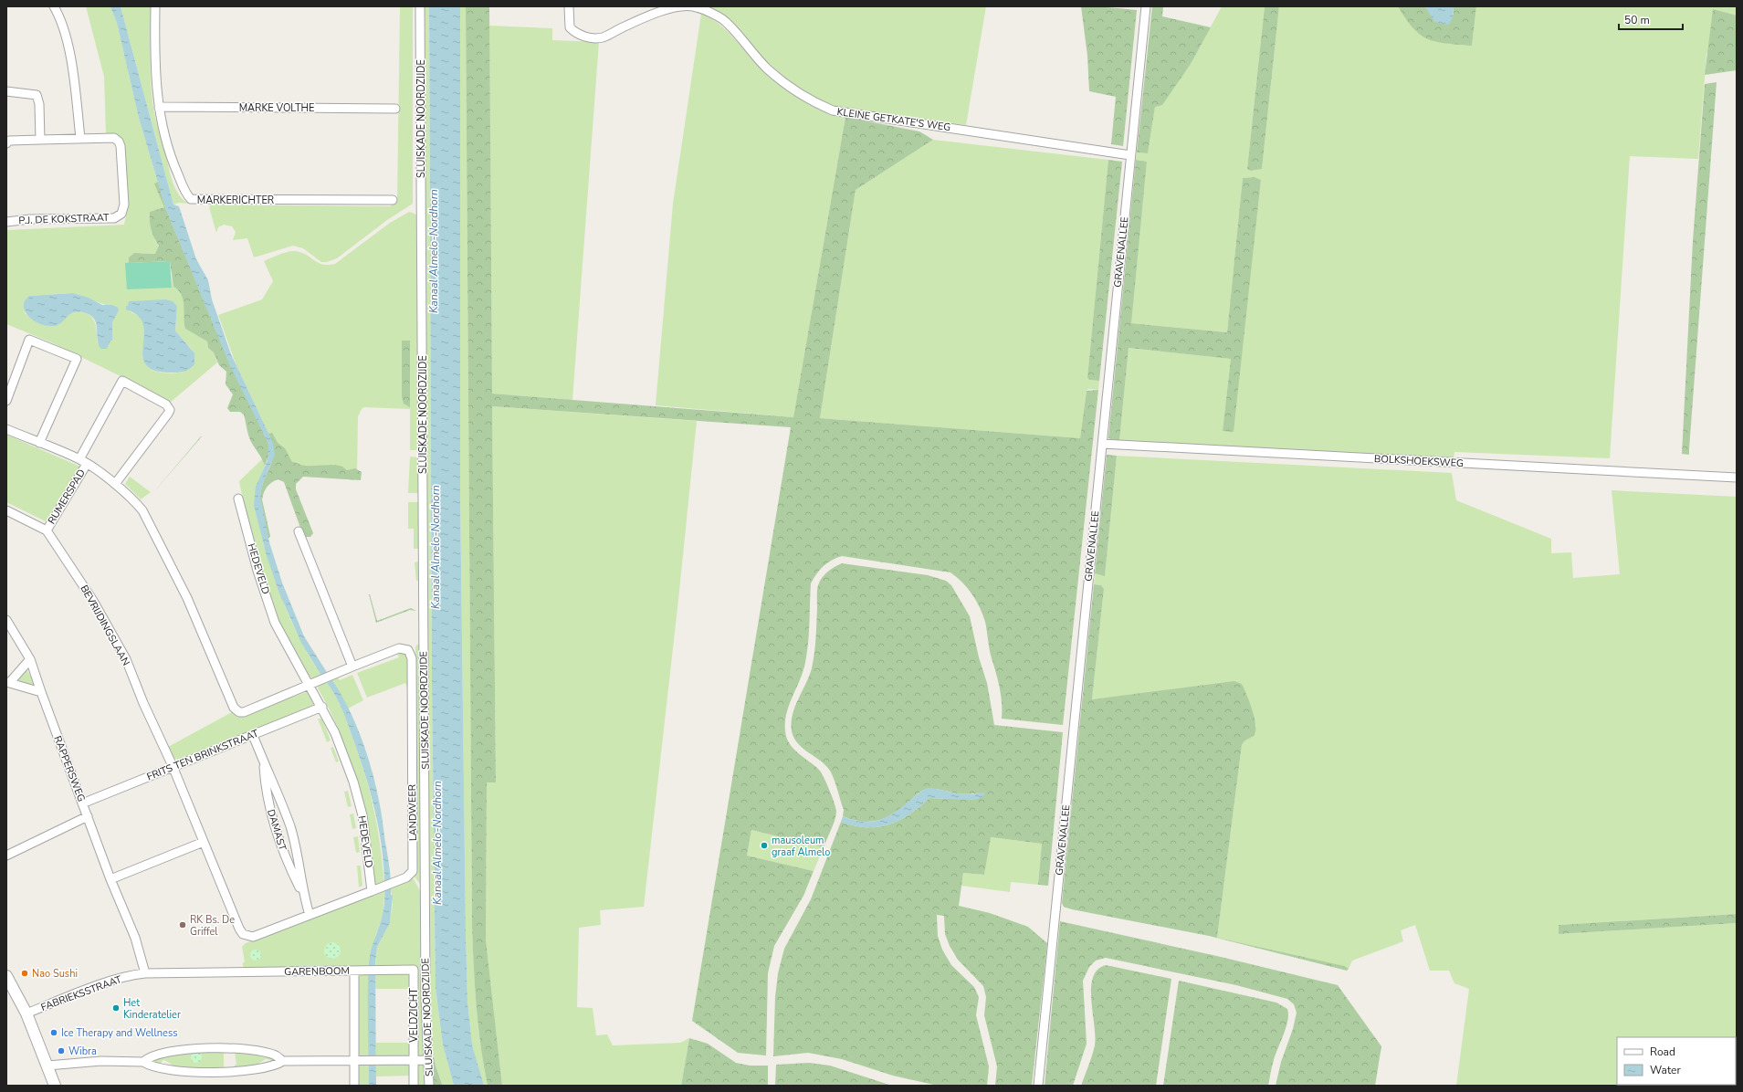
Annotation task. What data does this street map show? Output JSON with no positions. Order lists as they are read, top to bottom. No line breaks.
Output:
{"streets":{"street":["MARKE VOLTHE","SLUISKADE NOORDZIJDE","KLEINE GETKATE'S WEG","MARKERICHTER","P.J. DE KOKSTRAAT","GRAVENALLEE","BOLKSHOEKSWEG","RUMERSPAD","HEDEVELD","BEVRIJDINGSLAAN","FRITS TEN BRINKSTRAAT","RAPPERSWEG","LANDWEER","DAMAST","GARENBOOM","FABRIEKSSTRAAT","VELDZICHT"]},"crossings":[["MARKE VOLTHE","MARKERICHTER"],["KLEINE GETKATE'S WEG","GRAVENALLEE"],["GRAVENALLEE","BOLKSHOEKSWEG"],["RUMERSPAD","BEVRIJDINGSLAAN"],["HEDEVELD","FRITS TEN BRINKSTRAAT"],["HEDEVELD","LANDWEER"],["BEVRIJDINGSLAAN","FRITS TEN BRINKSTRAAT"],["FRITS TEN BRINKSTRAAT","RAPPERSWEG"],["FRITS TEN BRINKSTRAAT","DAMAST"],["RAPPERSWEG","GARENBOOM"],["RAPPERSWEG","FABRIEKSSTRAAT"],["GARENBOOM","FABRIEKSSTRAAT"]],"water":["Kanaal Almelo-Nordhorn"],"places":["mausoleum graaf Almelo","RK Bs. De Griffel","Nao Sushi","Het Kinderatelier","Ice Therapy and Wellness","Wibra"],"legend":["Road","Water"],"scale_bar":"50 m"}
